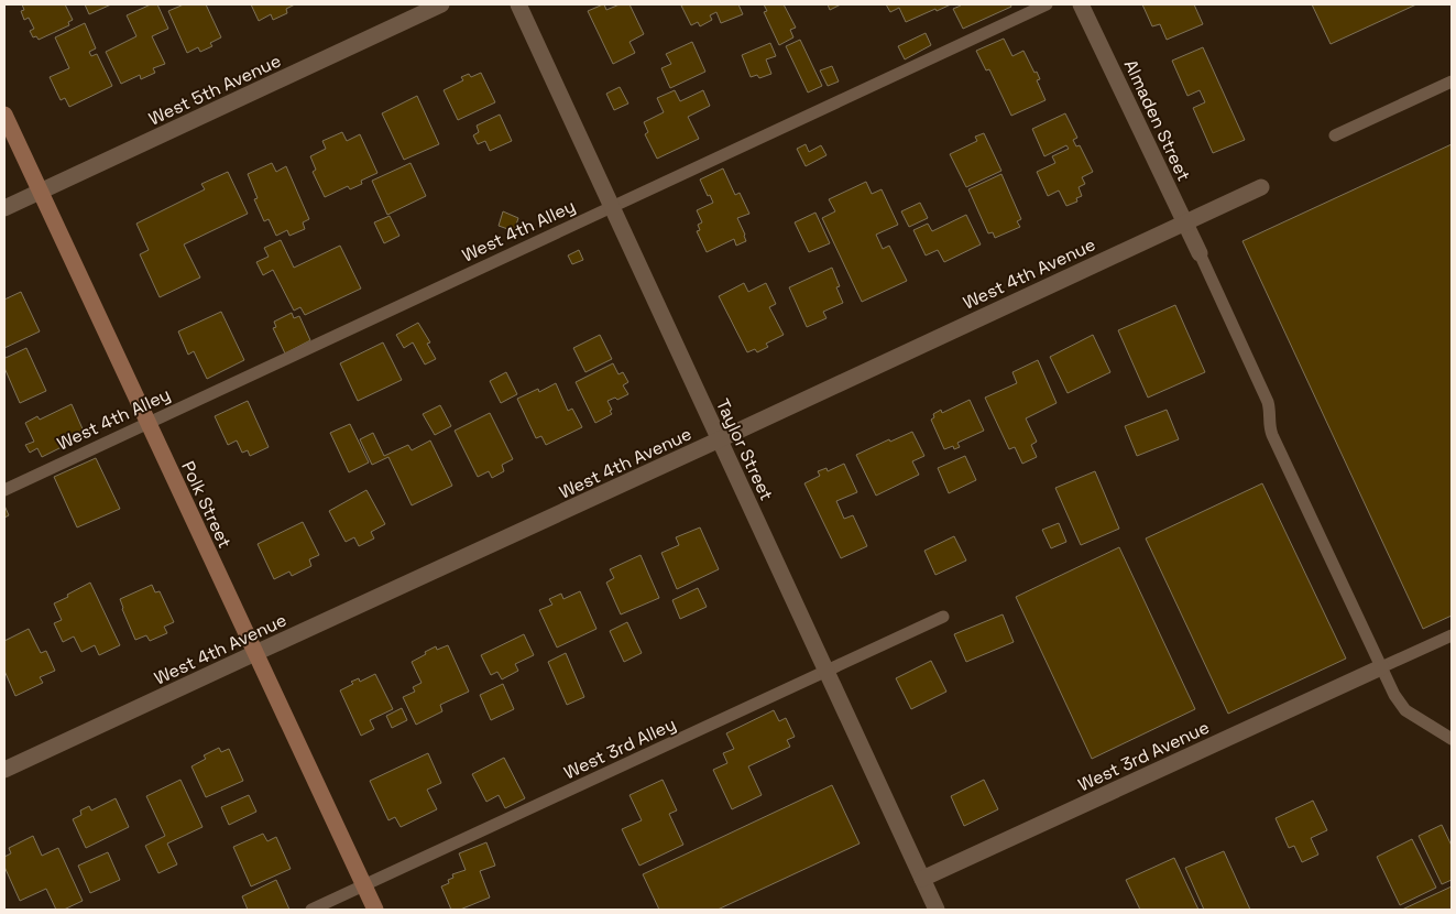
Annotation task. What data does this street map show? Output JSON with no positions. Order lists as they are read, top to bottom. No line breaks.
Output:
{"streets":{"street":["West 5th Avenue","Almaden Street","West 4th Avenue","Taylor Street","Polk Street","West 3rd Avenue"],"lane":["West 4th Alley","West 3rd Alley"]},"crossings":[["West 5th Avenue","Polk Street"],["Almaden Street","West 4th Avenue"],["West 4th Alley","Taylor Street"],["West 4th Alley","Polk Street"],["West 4th Avenue","Taylor Street"],["West 4th Avenue","Polk Street"],["Taylor Street","West 3rd Alley"],["Taylor Street","West 3rd Avenue"],["Polk Street","West 3rd Alley"]]}
